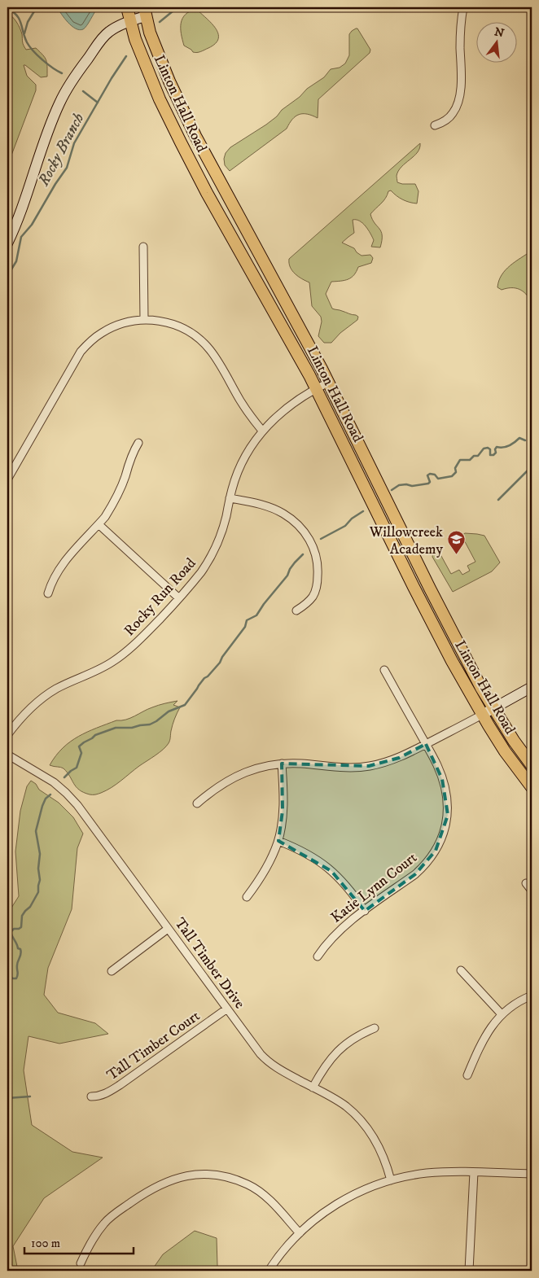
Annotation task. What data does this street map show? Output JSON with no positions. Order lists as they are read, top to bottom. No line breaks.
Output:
{"streets":{"main road":["Linton Hall Road"],"street":["Rocky Run Road","Katie Lynn Court","Tall Timber Drive","Tall Timber Court"]},"crossings":[["Linton Hall Road","Rocky Run Road"],["Tall Timber Drive","Tall Timber Court"]],"water":["Rocky Branch"],"places":{"school or university":["Willowcreek Academy"]},"scale_bar":"100 m","north":"top"}
